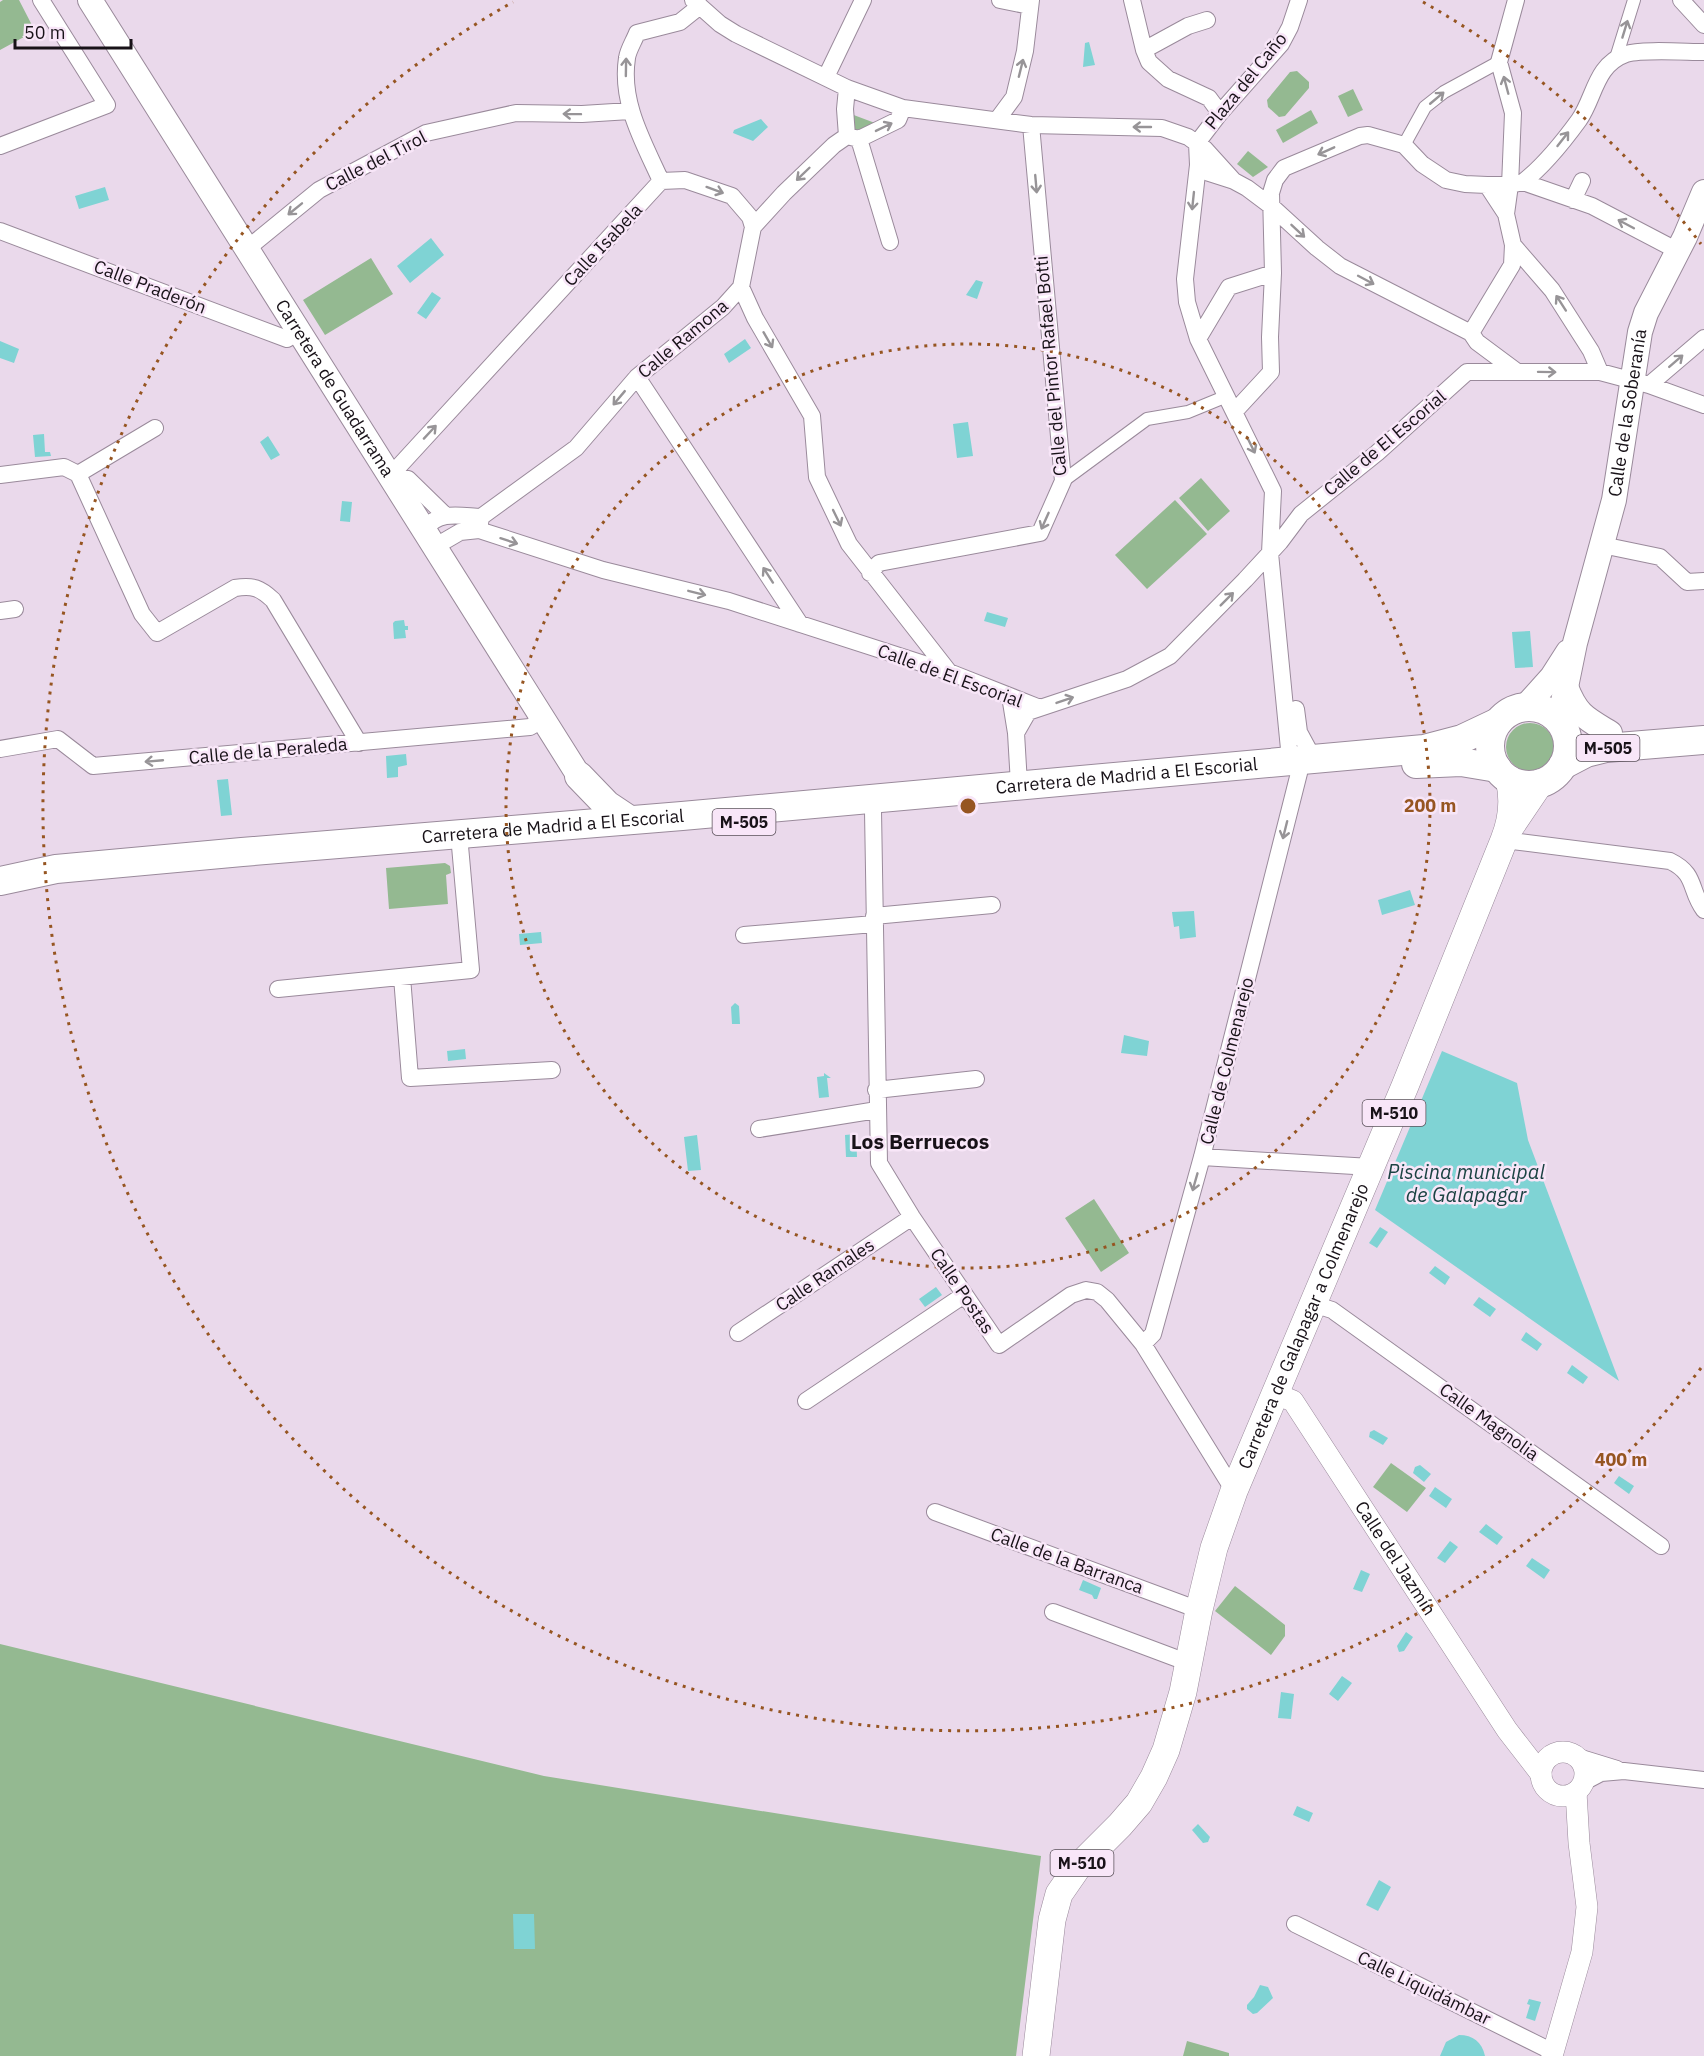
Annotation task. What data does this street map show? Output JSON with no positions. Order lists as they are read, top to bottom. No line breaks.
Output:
{"streets":{"highway":["M-505","Carretera de Madrid a El Escorial"],"main road":["Carretera de Guadarrama","Calle de la Soberanía","M-510","Carretera de Galapagar a Colmenarejo"],"street":["Plaza del Caño","Calle del Tirol","Calle Isabela","Calle Praderón","Calle Ramona","Calle del Pintor Rafael Botti","Calle de El Escorial","Calle de la Peraleda","Calle de Colmenarejo","Calle Ramales","Calle Postas","Calle Magnolia","Calle del Jazmín","Calle de la Barranca","Calle Liquidámbar"]},"crossings":[["Plaza del Caño","Calle de El Escorial"],["Plaza del Caño","Calle de Colmenarejo"],["Calle del Tirol","Carretera de Guadarrama"],["Calle Isabela","Carretera de Guadarrama"],["Calle Praderón","Carretera de Guadarrama"],["Calle Ramona","Calle de El Escorial"],["Carretera de Guadarrama","Calle de la Peraleda"],["Calle de la Soberanía","M-505"],["Calle de la Soberanía","Carretera de Madrid a El Escorial"],["Calle de la Soberanía","Carretera de Galapagar a Colmenarejo"],["Calle de El Escorial","Calle de Colmenarejo"],["M-505","Carretera de Madrid a El Escorial"],["M-505","Carretera de Galapagar a Colmenarejo"],["Carretera de Madrid a El Escorial","Calle de Colmenarejo"],["Carretera de Madrid a El Escorial","Calle Postas"],["Carretera de Madrid a El Escorial","Carretera de Galapagar a Colmenarejo"],["Calle de Colmenarejo","Calle Postas"],["Calle Ramales","Calle Postas"],["Calle Postas","Carretera de Galapagar a Colmenarejo"],["Carretera de Galapagar a Colmenarejo","Calle Magnolia"],["Carretera de Galapagar a Colmenarejo","Calle del Jazmín"],["Carretera de Galapagar a Colmenarejo","Calle de la Barranca"]],"one_way":["Calle del Tirol","Calle Isabela","Calle Ramona","Calle del Pintor Rafael Botti","Calle de El Escorial","Calle de la Peraleda","Calle de Colmenarejo"],"districts":["Los Berruecos"],"water":["Piscina municipal de Galapagar"],"scale_bar":"50 m","rings":["200 m","400 m"]}
